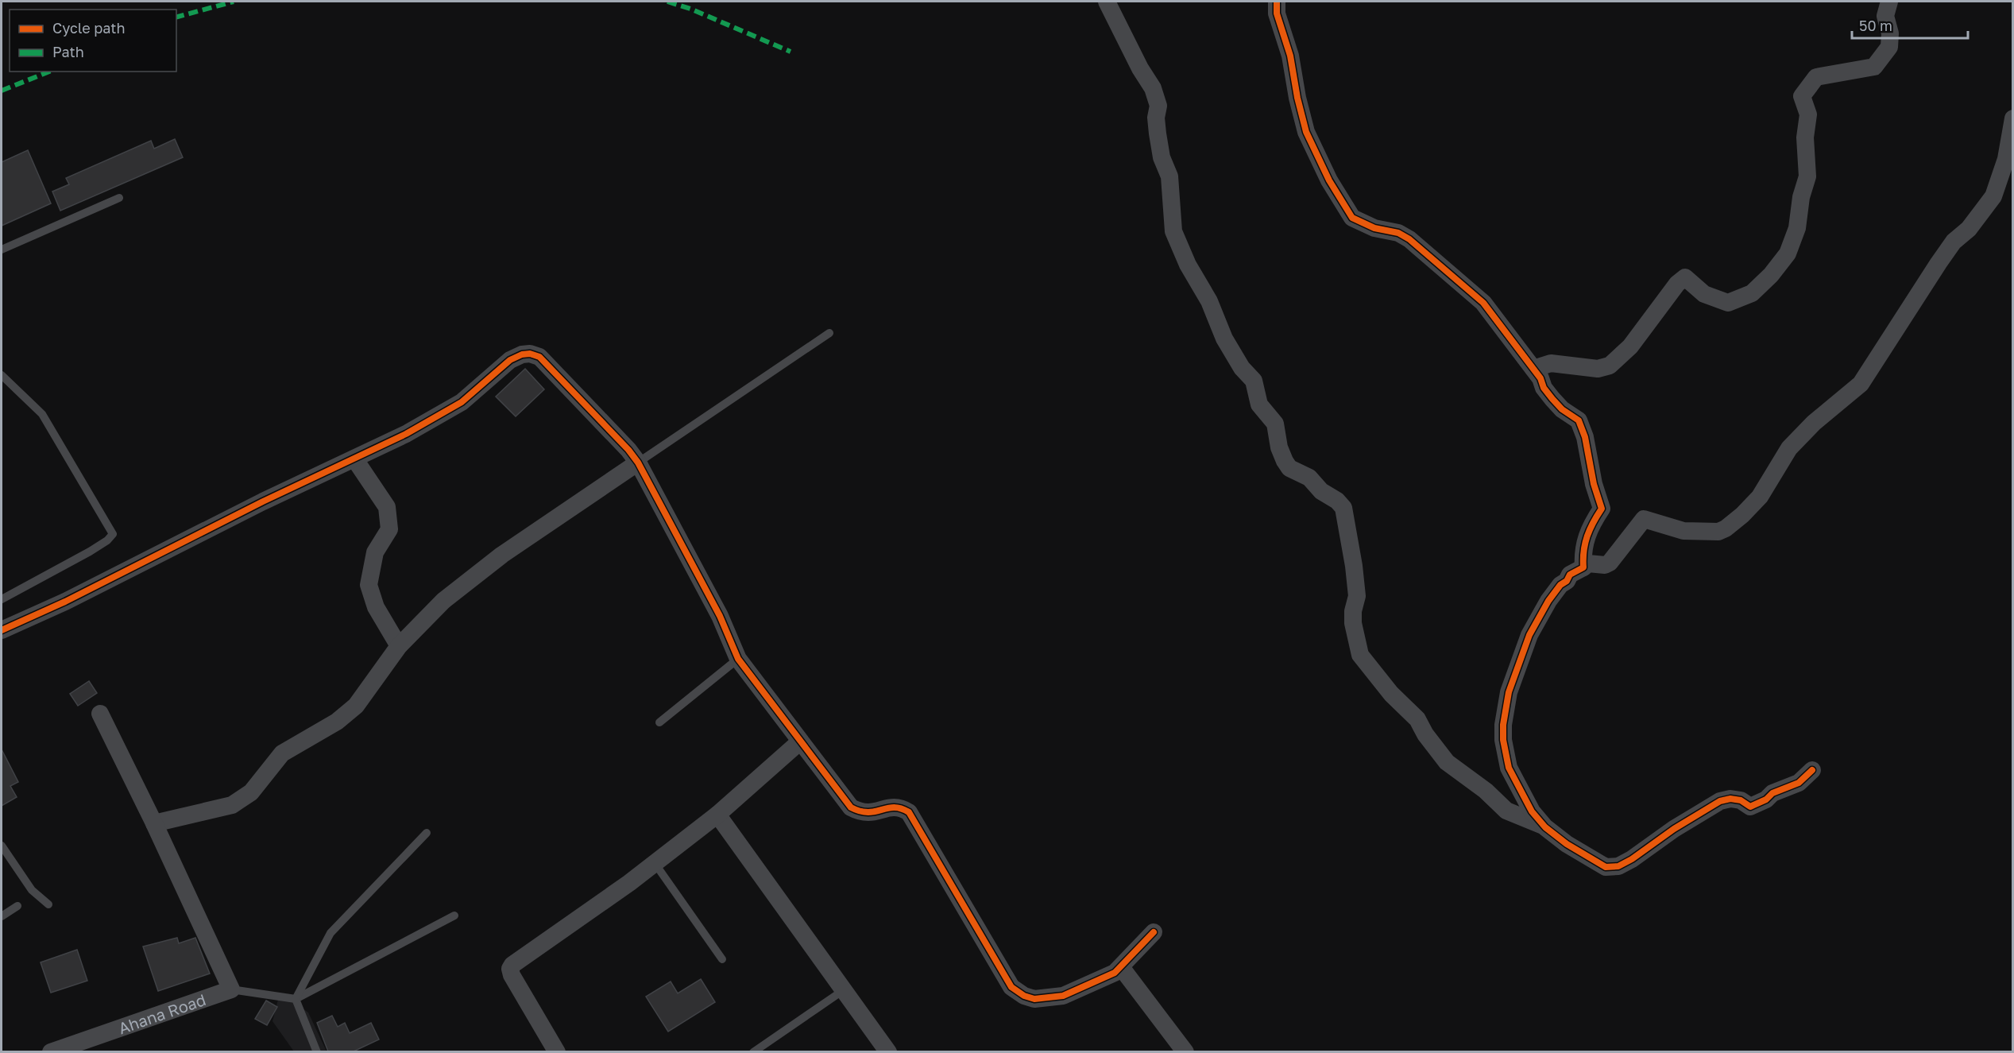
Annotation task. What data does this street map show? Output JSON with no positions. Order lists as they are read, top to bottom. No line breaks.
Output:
{"streets":{"street":["Ahana Road"]},"legend":["Cycle path","Path"],"scale_bar":"50 m"}
